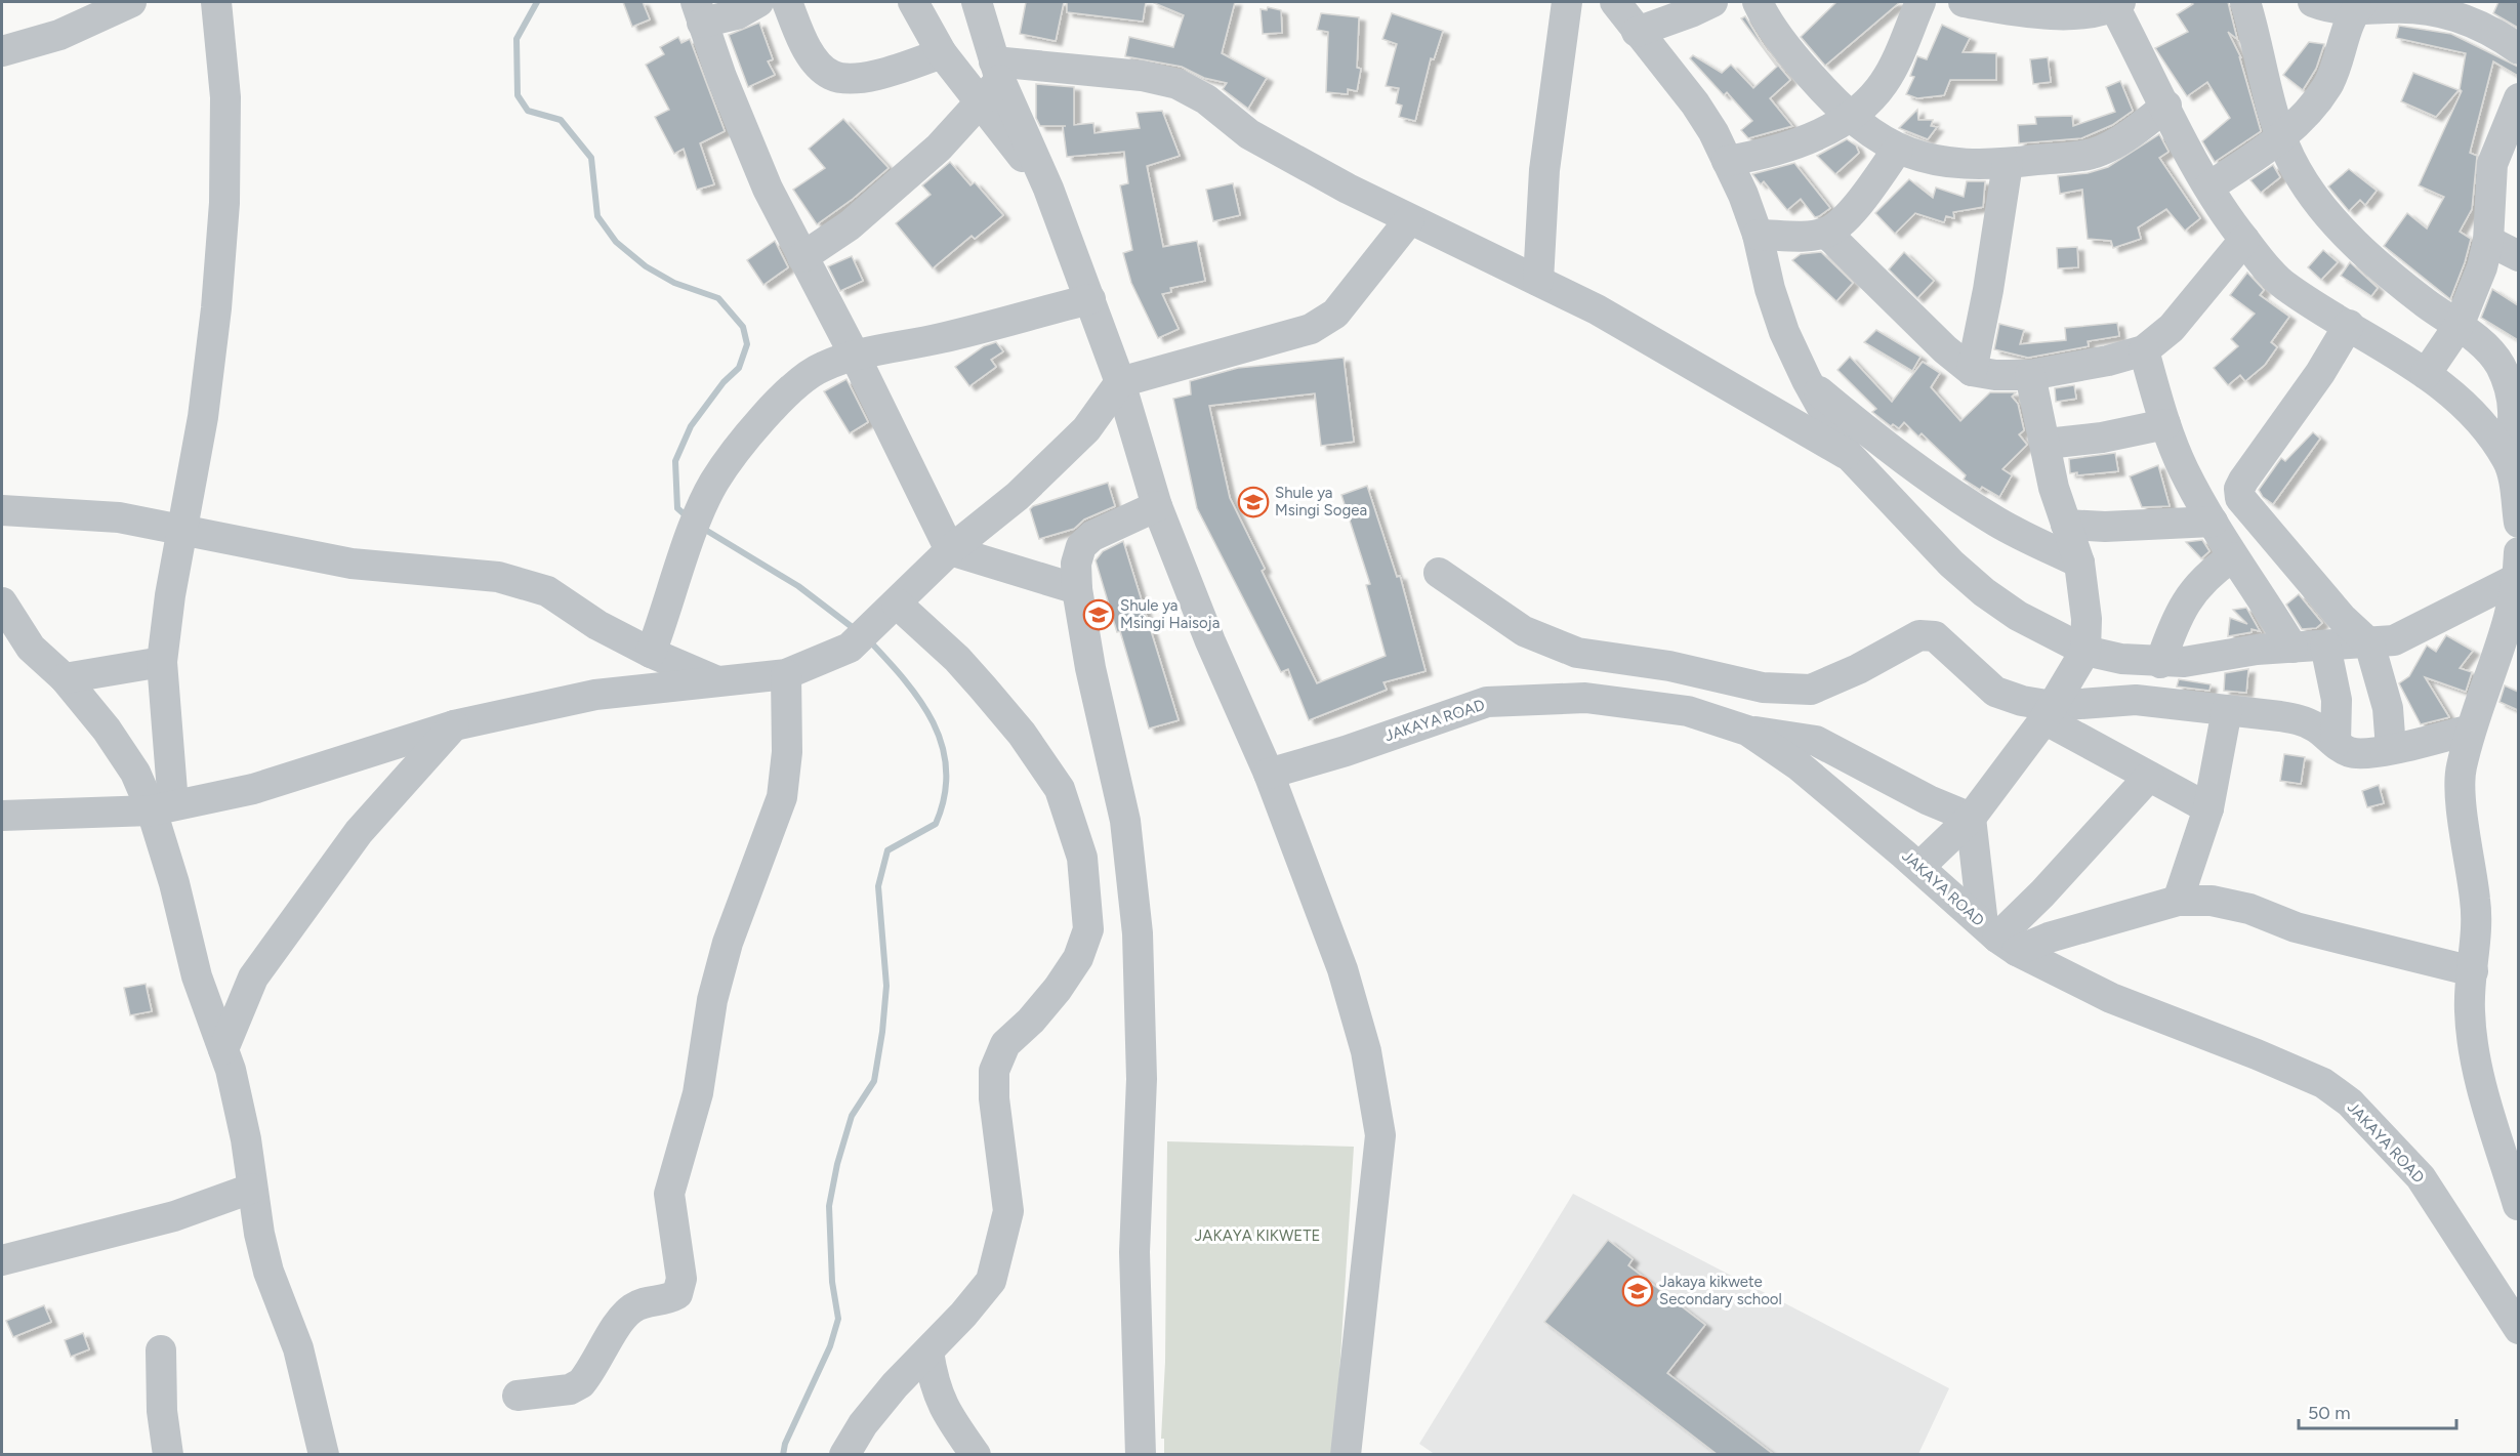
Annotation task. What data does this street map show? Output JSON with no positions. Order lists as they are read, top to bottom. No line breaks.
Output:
{"streets":{"street":["JAKAYA ROAD"]},"parks":["JAKAYA KIKWETE"],"places":{"school or university":["Shule ya Msingi Sogea","Shule ya Msingi Haisoja","Jakaya kikwete Secondary school"]},"scale_bar":"50 m"}
